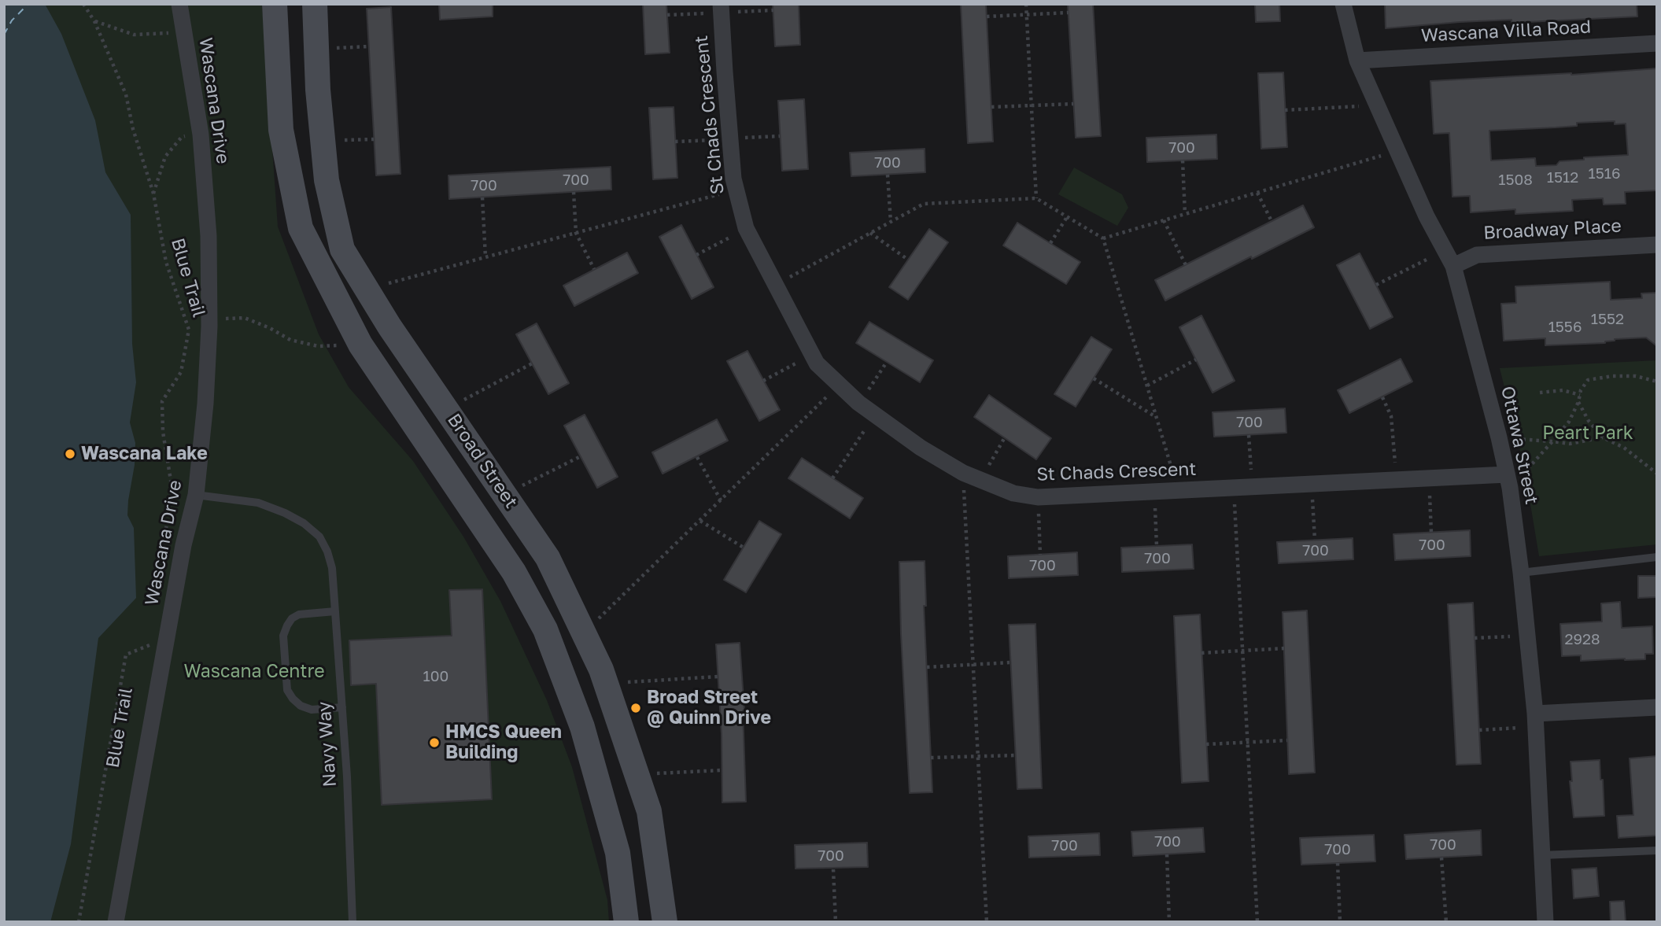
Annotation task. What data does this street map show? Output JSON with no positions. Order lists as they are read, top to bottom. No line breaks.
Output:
{"streets":{"main road":["Broad Street"],"street":["Wascana Villa Road","Wascana Drive","St Chads Crescent","Broadway Place","Ottawa Street"],"lane":["Navy Way"],"path":["Blue Trail"]},"crossings":[["Wascana Villa Road","Ottawa Street"],["Wascana Drive","Navy Way"],["St Chads Crescent","Ottawa Street"],["Broadway Place","Ottawa Street"]],"parks":["Peart Park","Wascana Centre"],"places":["Wascana Lake","Broad Street @ Quinn Drive","HMCS Queen Building"],"house_numbers":["700","700","1516","1512","700","1508","700","1552","1556","700","700","700","700","700","2928","100","700","700","700","700","700"]}
